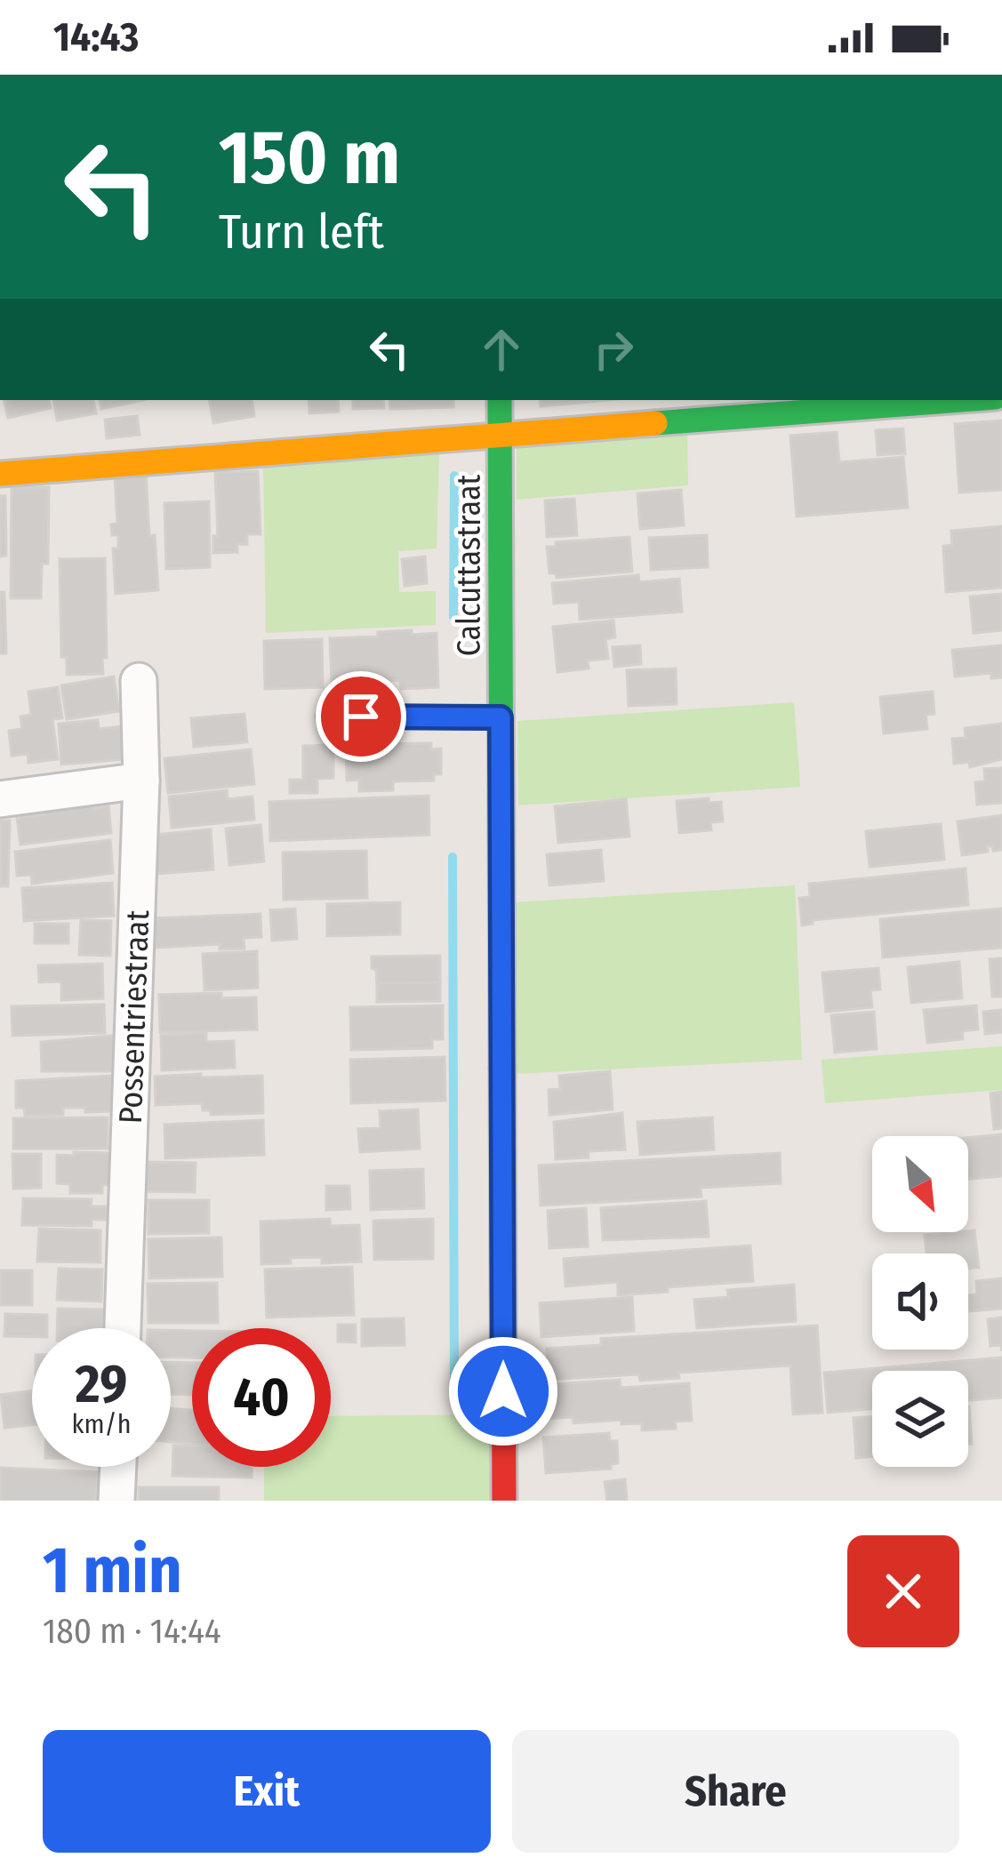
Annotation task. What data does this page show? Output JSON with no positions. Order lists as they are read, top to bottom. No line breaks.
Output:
{"streets":{"street":["Calcuttastraat","Possentriestraat"]},"north":"bottom right","page":{"status":"14:43","turn":["150 m","Turn left"],"speed":"29 km/h","limit":"40","heading":["1 min","180 m · 14:44"],"buttons":["Exit","Share"]}}
